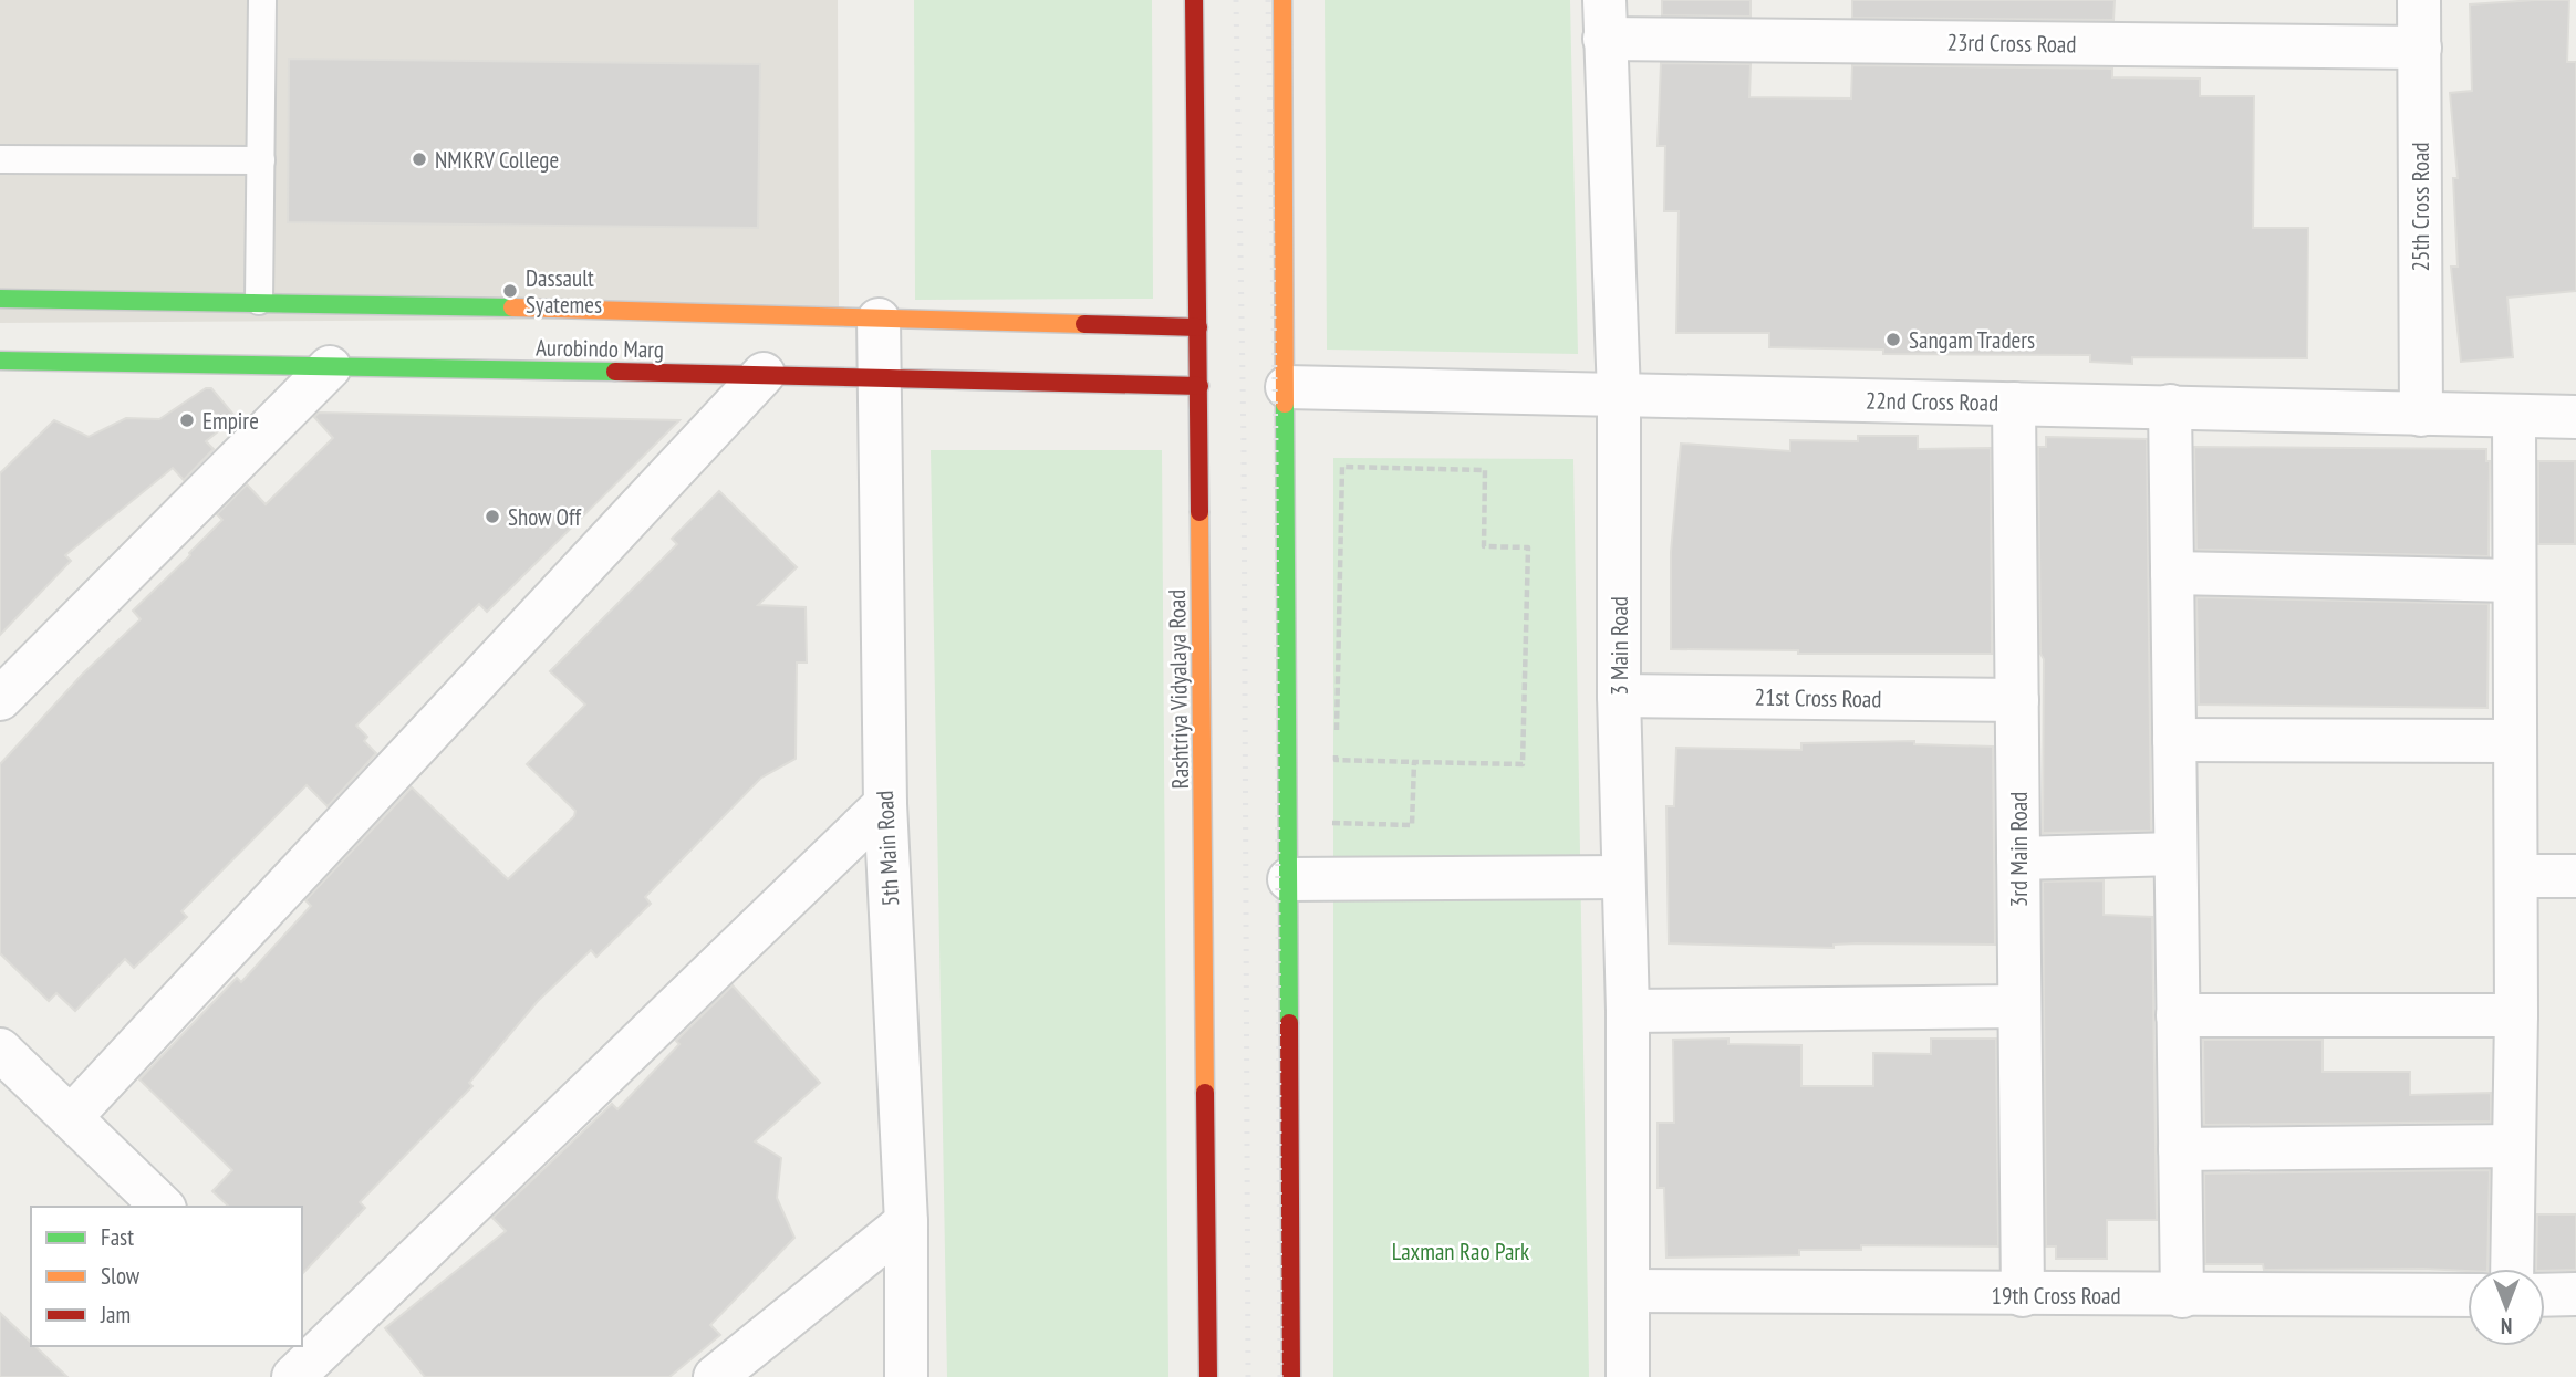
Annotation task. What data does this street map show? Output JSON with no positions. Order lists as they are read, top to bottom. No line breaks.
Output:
{"streets":{"main road":["Aurobindo Marg","Rashtriya Vidyalaya Road"],"street":["23rd Cross Road","25th Cross Road","22nd Cross Road","3 Main Road","21st Cross Road","5th Main Road","3rd Main Road","19th Cross Road"]},"crossings":[["23rd Cross Road","25th Cross Road"],["23rd Cross Road","3 Main Road"],["25th Cross Road","22nd Cross Road"],["Aurobindo Marg","Rashtriya Vidyalaya Road"],["Aurobindo Marg","5th Main Road"],["22nd Cross Road","3 Main Road"],["22nd Cross Road","3rd Main Road"],["3 Main Road","21st Cross Road"],["3 Main Road","19th Cross Road"],["21st Cross Road","3rd Main Road"],["3rd Main Road","19th Cross Road"]],"parks":["Laxman Rao Park"],"places":["NMKRV College","Dassault Syatemes","Sangam Traders","Empire","Show Off"],"legend":["Fast","Slow","Jam"],"north":"bottom"}
